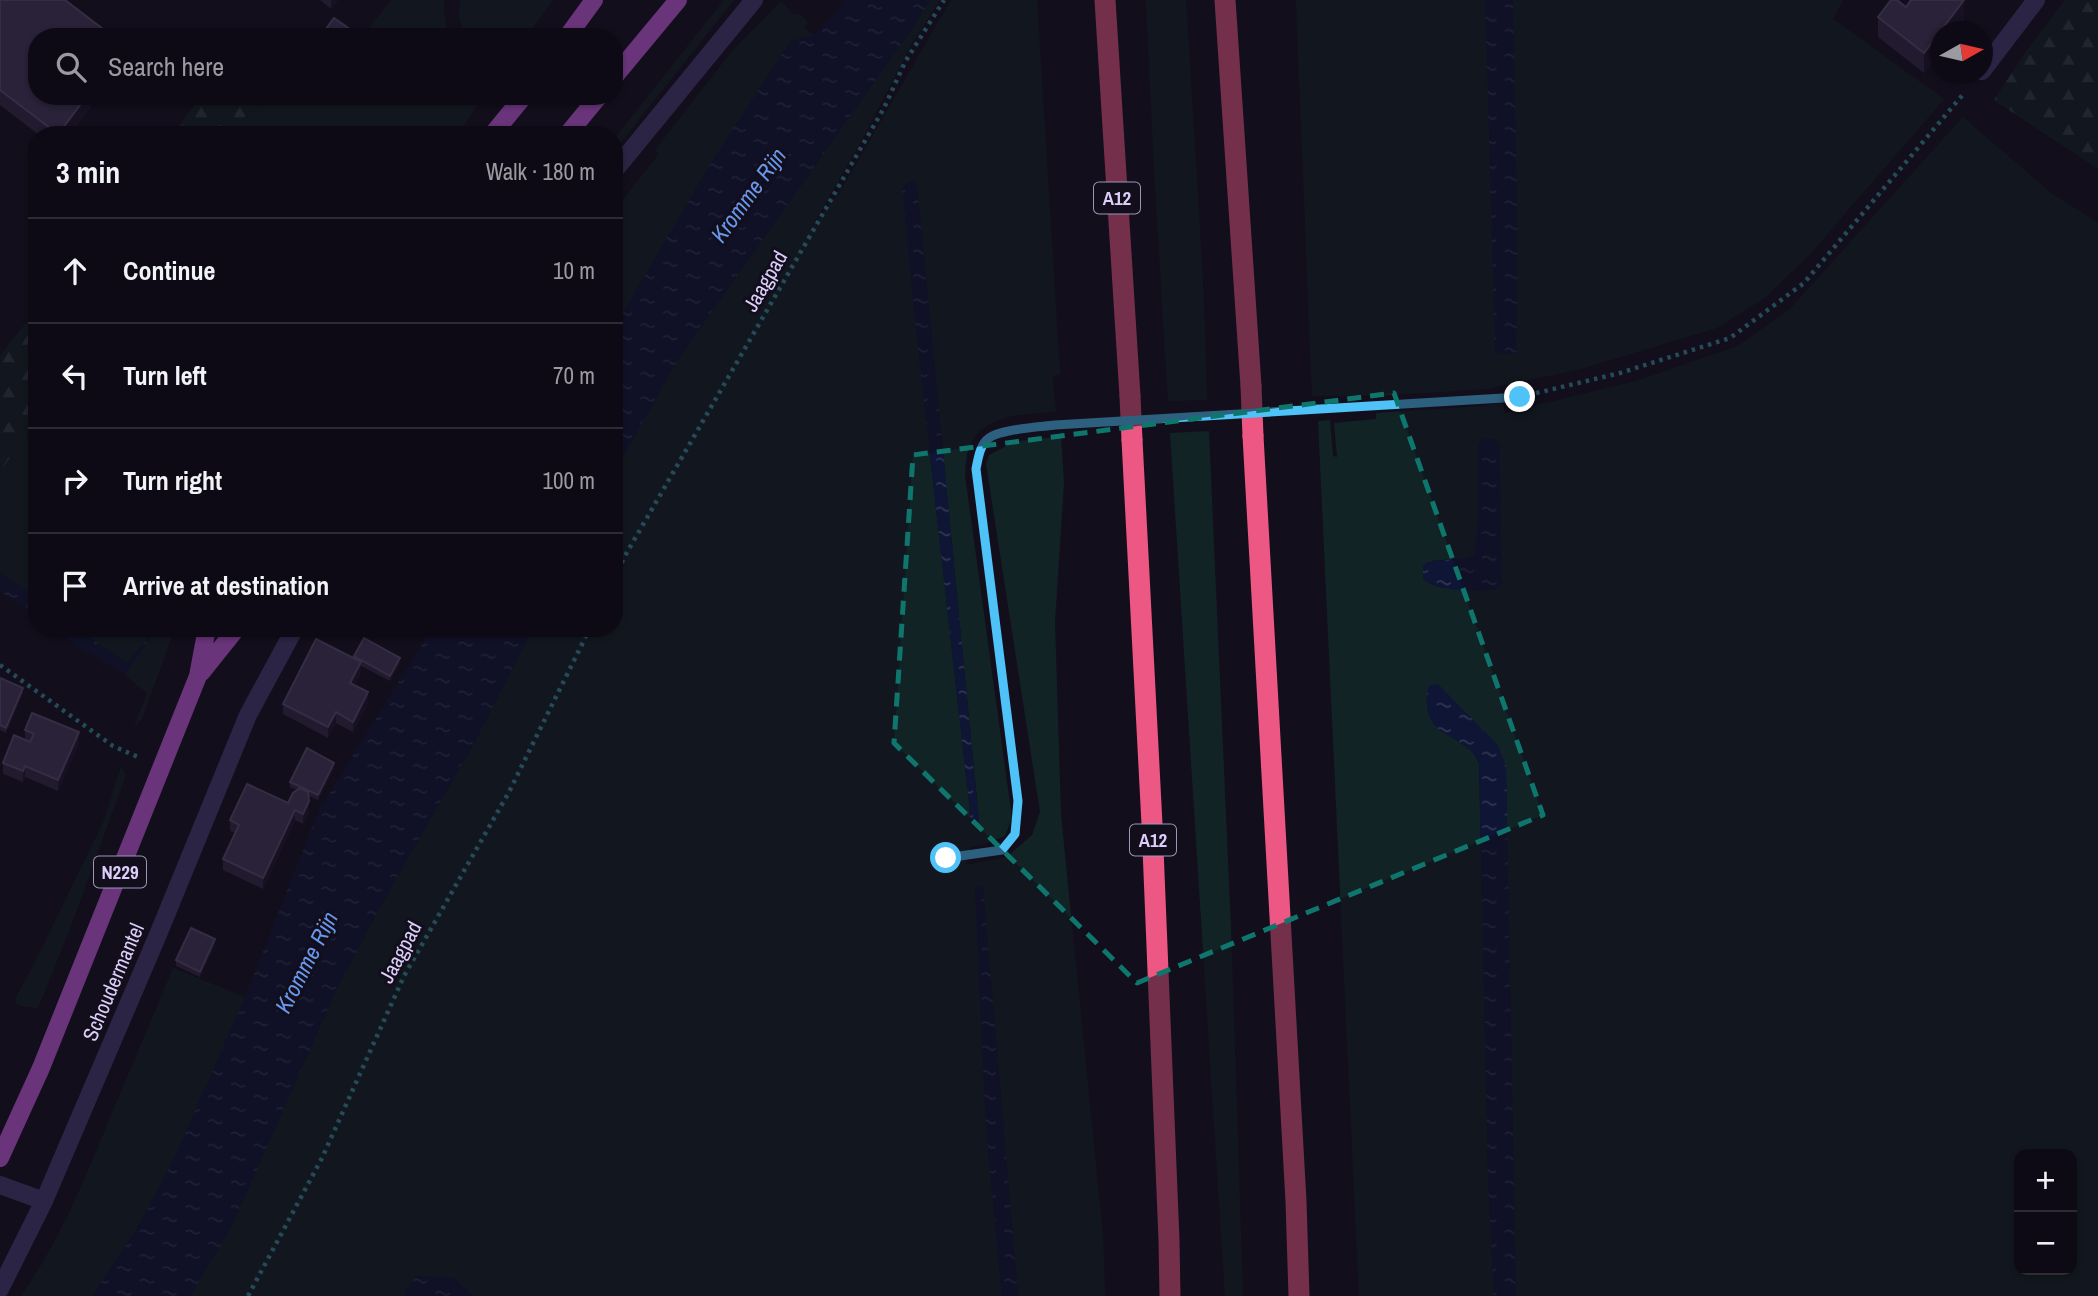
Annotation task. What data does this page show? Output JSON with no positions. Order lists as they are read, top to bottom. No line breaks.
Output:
{"streets":{"highway":["A12"],"main road":["N229","Schoudermantel"],"path":["Jaagpad"]},"water":["Kromme Rijn"],"north":"right","page":{"search":"Search here","heading":["3 min","Walk · 180 m"],"list":[["Continue","10 m"],["Turn left","70 m"],["Turn right","100 m"],"Arrive at destination"],"map_buttons":["+","−"]}}
